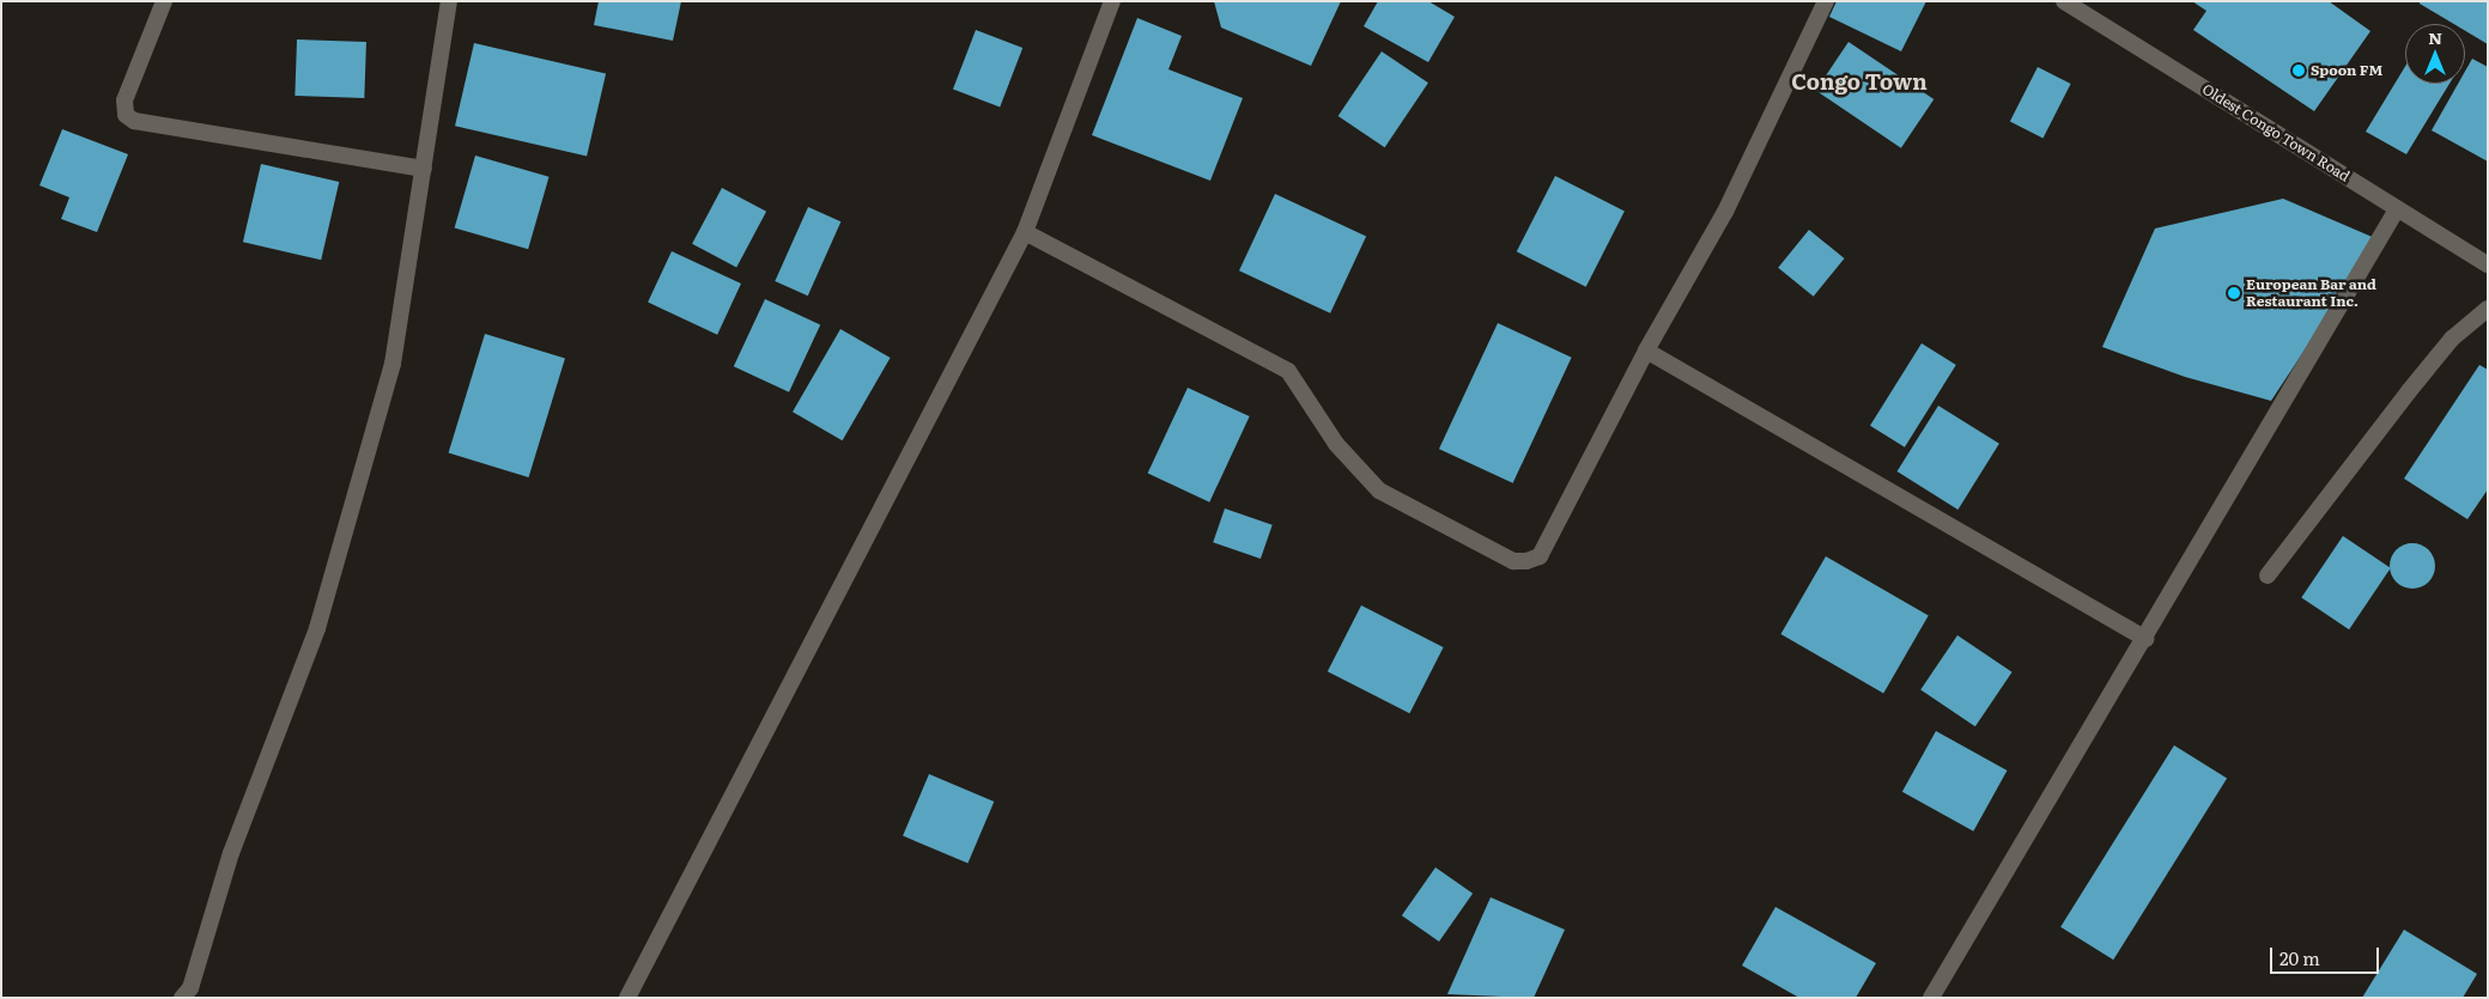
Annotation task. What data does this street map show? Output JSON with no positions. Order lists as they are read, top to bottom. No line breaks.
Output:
{"streets":{"street":["Oldest Congo Town Road"]},"districts":["Congo Town"],"places":["Spoon FM","European Bar and Restaurant Inc."],"scale_bar":"20 m","north":"top"}
